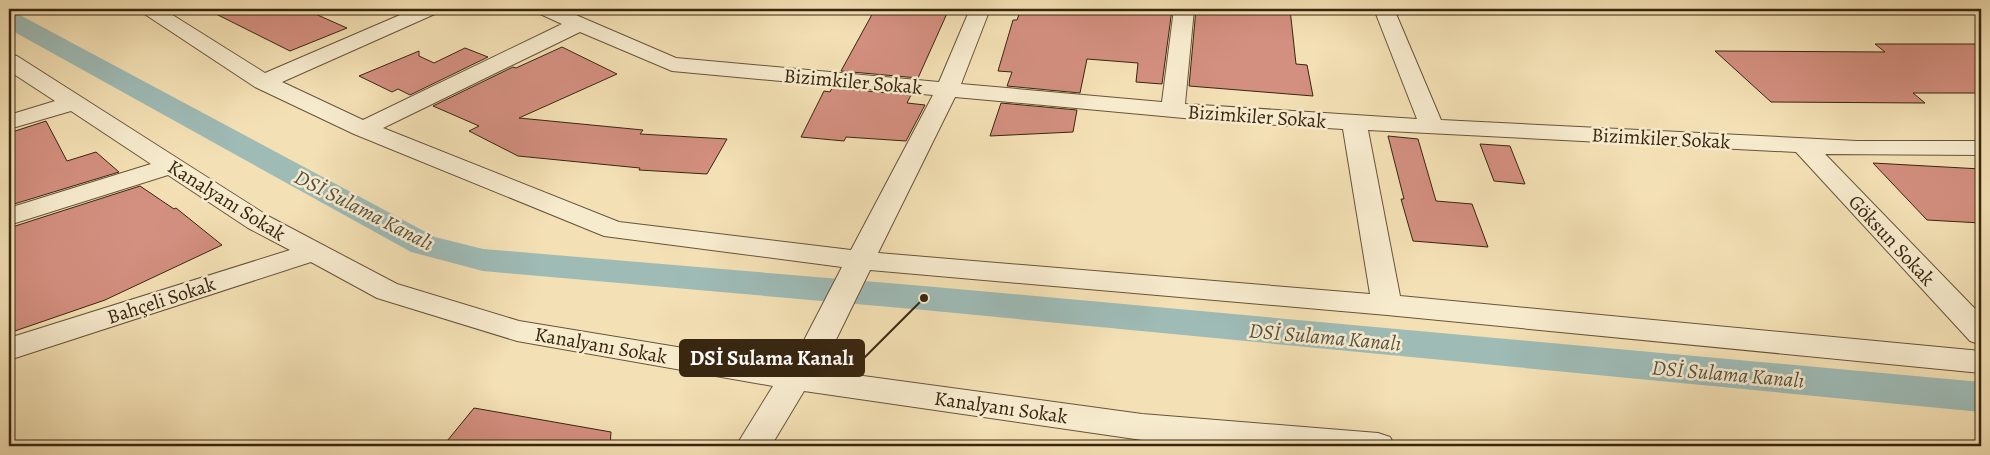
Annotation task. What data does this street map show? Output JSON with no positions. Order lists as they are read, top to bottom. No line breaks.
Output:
{"streets":{"street":["Bizimkiler Sokak","Kanalyanı Sokak","Göksun Sokak","Bahçeli Sokak"]},"crossings":[["Bizimkiler Sokak","Göksun Sokak"],["Kanalyanı Sokak","Bahçeli Sokak"]],"water":["DSİ Sulama Kanalı"],"places":["DSİ Sulama Kanalı"]}
